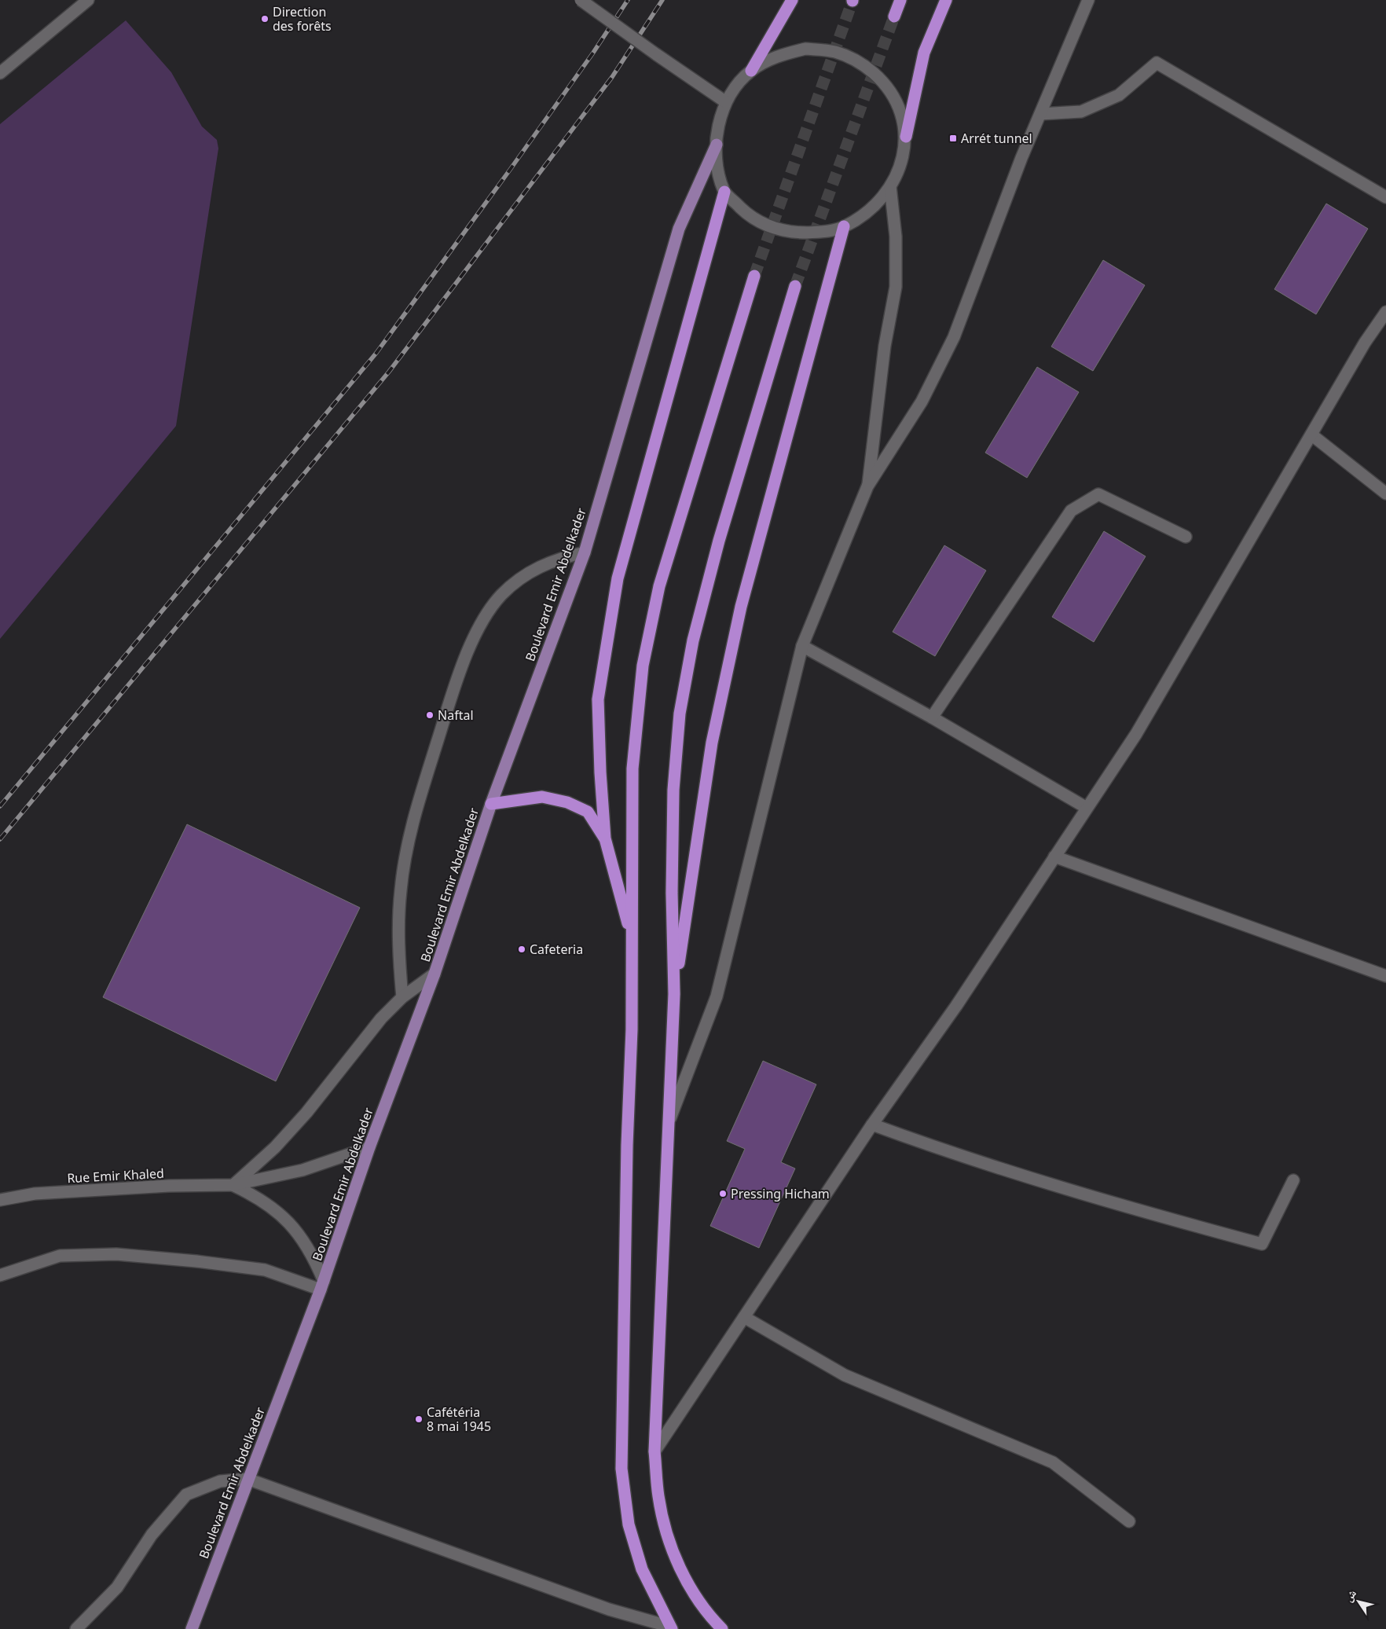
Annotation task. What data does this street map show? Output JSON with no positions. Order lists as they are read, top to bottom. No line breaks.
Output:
{"streets":{"main road":["Boulevard Emir Abdelkader"],"street":["Rue Emir Khaled"]},"crossings":[["Boulevard Emir Abdelkader","Rue Emir Khaled"]],"places":{"other":["Direction des forêts","Naftal","Cafeteria","Pressing Hicham","Cafétéria 8 mai 1945"],"transit":["Arrét tunnel"]},"north":"top left"}
